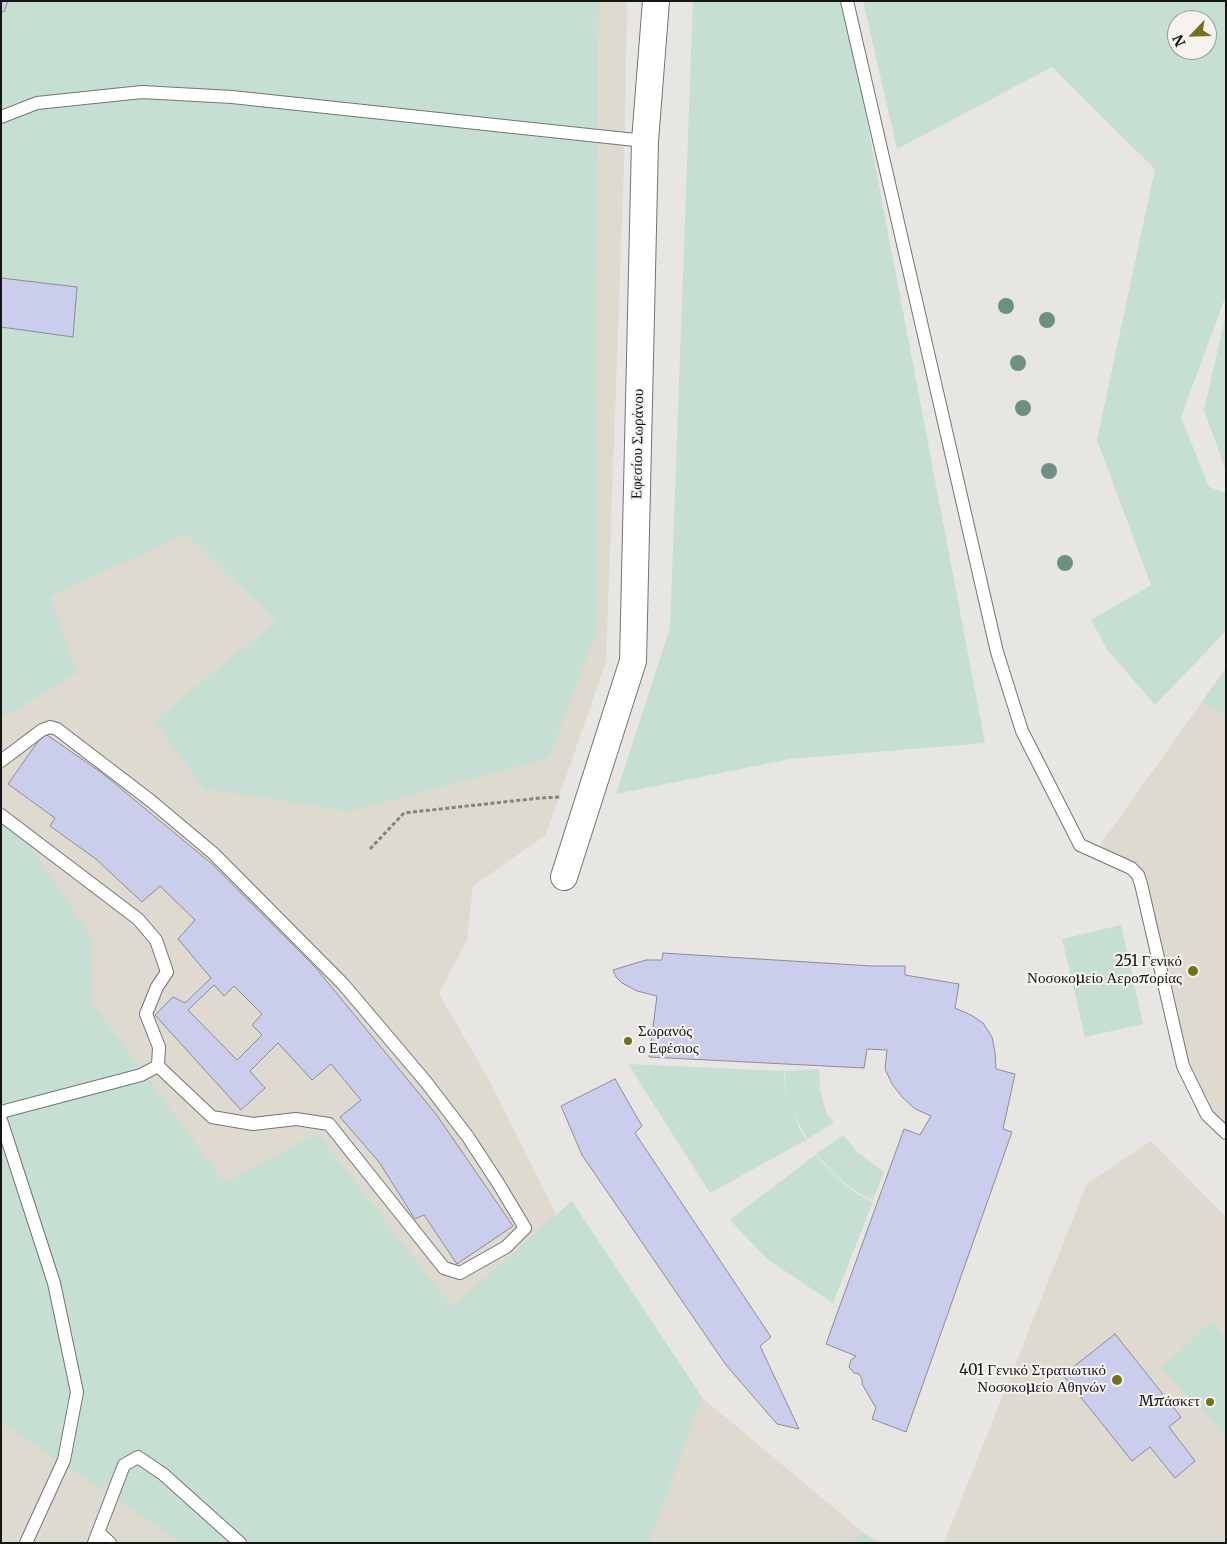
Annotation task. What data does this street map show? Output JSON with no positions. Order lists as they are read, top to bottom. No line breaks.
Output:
{"streets":{"street":["Εφεσίου Σωράνου"]},"places":["251 Γενικό Νοσοκομείο Αεροπορίας","Σωρανός ο Εφέσιος","401 Γενικό Στρατιωτικό Νοσοκομείο Αθηνών","Μπάσκετ"],"north":"bottom left"}
